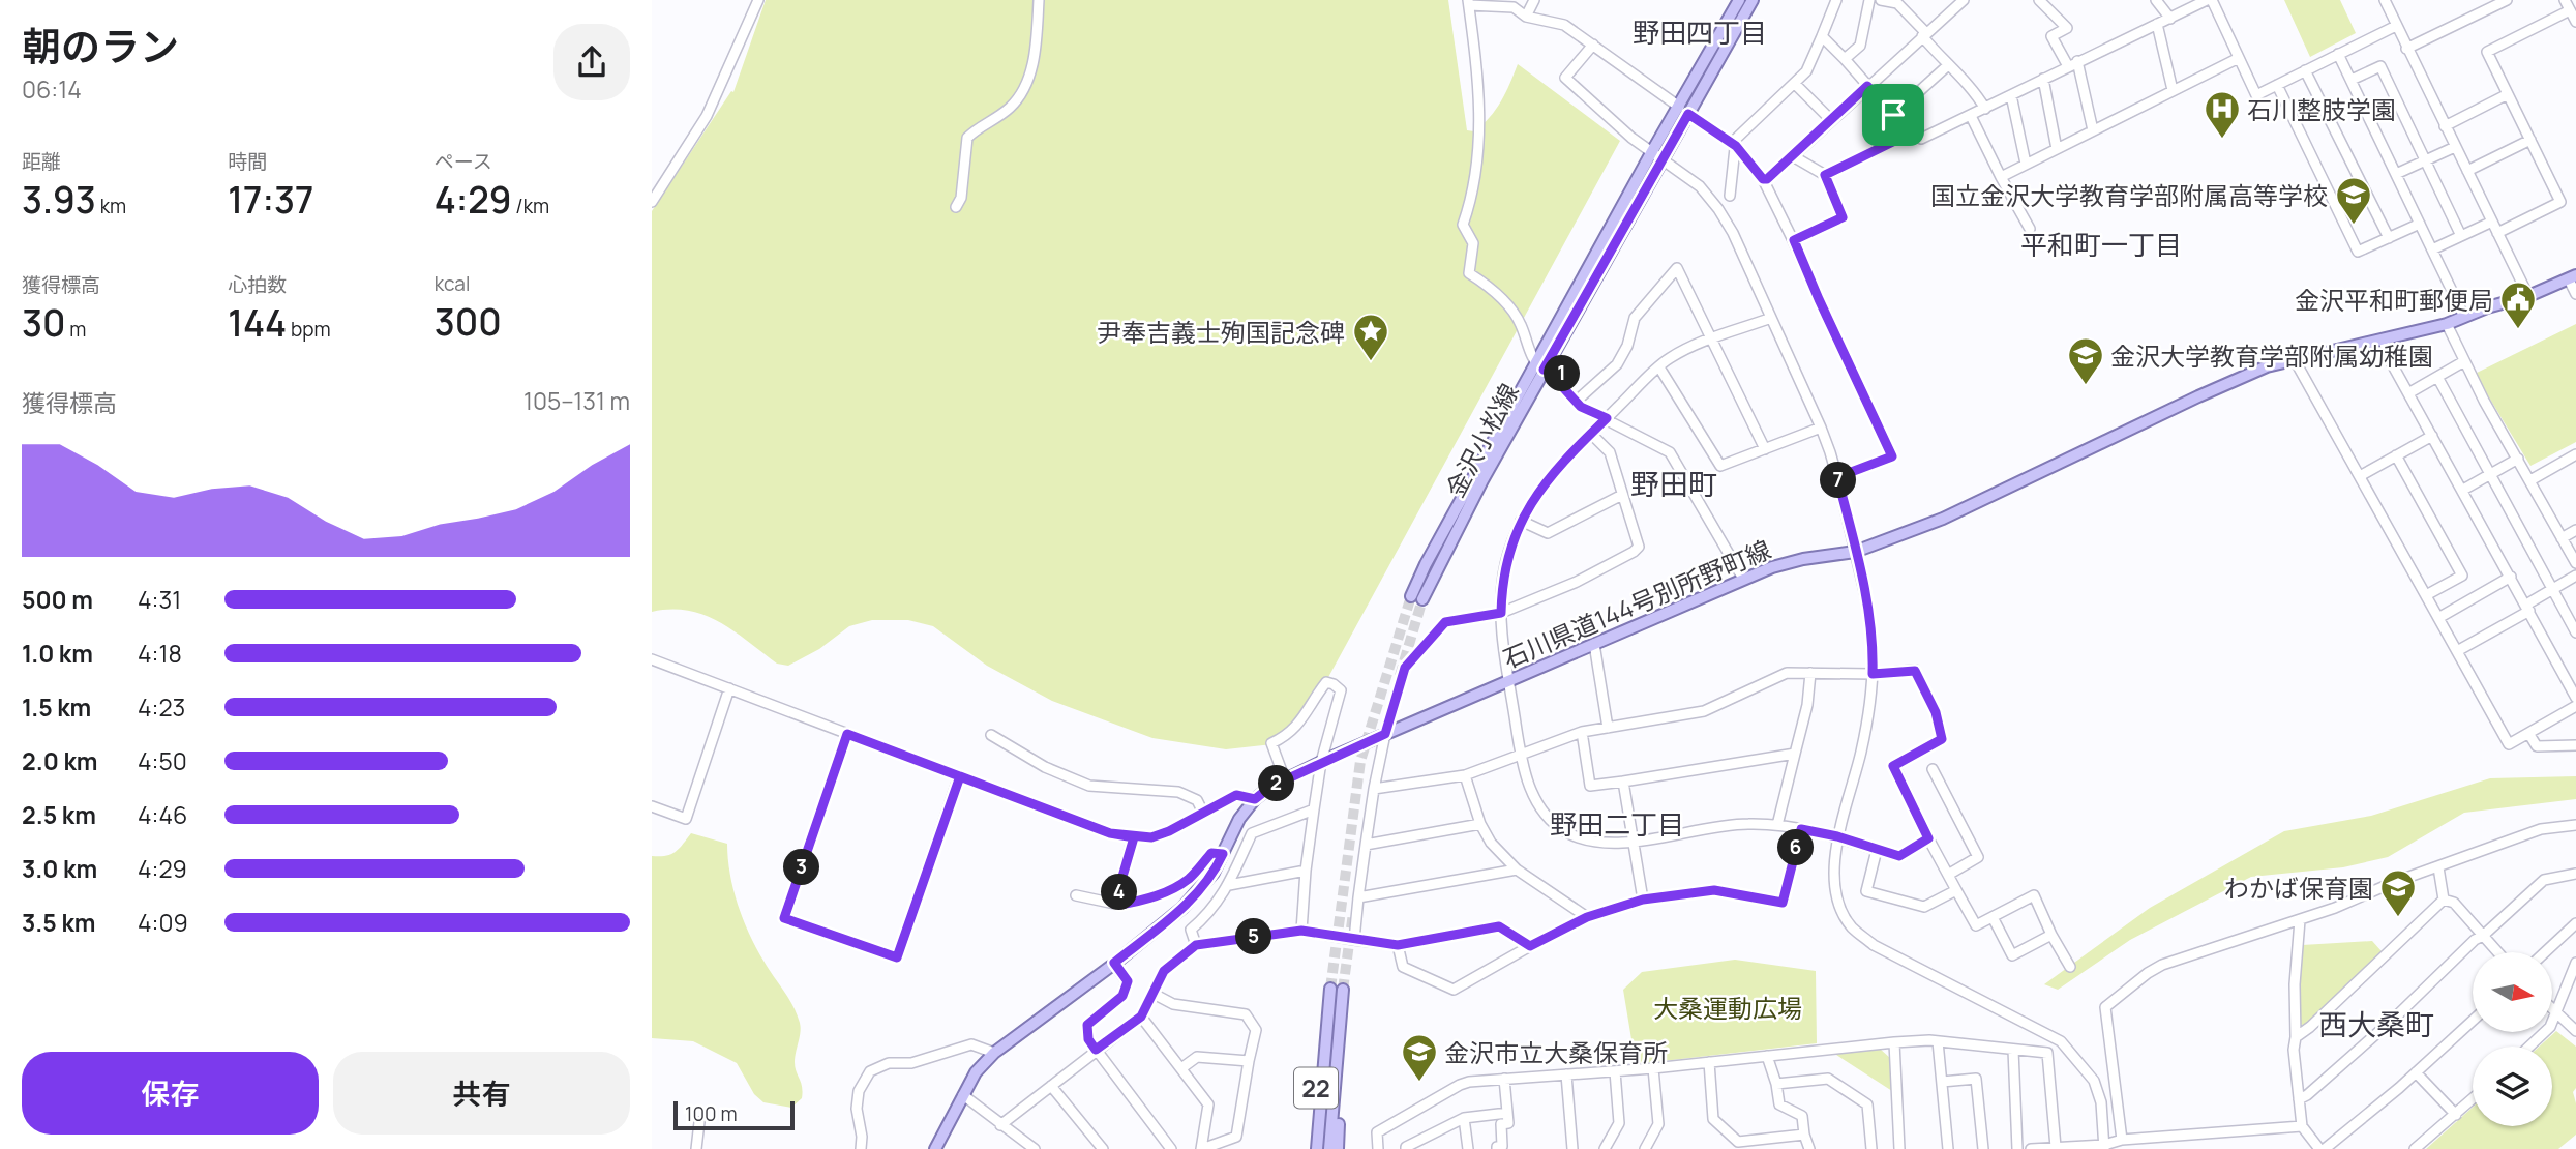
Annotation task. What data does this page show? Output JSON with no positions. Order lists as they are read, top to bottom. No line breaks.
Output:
{"streets":{"main road":["金沢小松線","石川県道144号別所野町線","22"]},"districts":["野田四丁目","平和町一丁目","野田町","野田二丁目","西大桑町"],"parks":["大桑運動広場"],"places":{"hospital":["石川整肢学園"],"school or university":["国立金沢大学教育学部附属高等学校","金沢大学教育学部附属幼稚園","わかば保育園","金沢市立大桑保育所"],"public building":["金沢平和町郵便局"],"place":["尹奉吉義士殉国記念碑"]},"scale_bar":"100 m","north":"right","page":{"heading":["朝のラン","06:14"],"stats":[["距離","3.93 km"],["時間","17:37"],["ペース","4:29 /km"],["獲得標高","30 m"],["心拍数","144 bpm"],["kcal","300"]],"pins":["1","7","2","6","3","4","5"],"chart":["獲得標高","105–131 m"],"list":[{"name":"500 m","note":"4:31"},{"name":"1.0 km","note":"4:18"},{"name":"1.5 km","note":"4:23"},{"name":"2.0 km","note":"4:50"},{"name":"2.5 km","note":"4:46"},{"name":"3.0 km","note":"4:29"},{"name":"3.5 km","note":"4:09"}],"buttons":["保存","共有"],"scale":"100 m"}}
